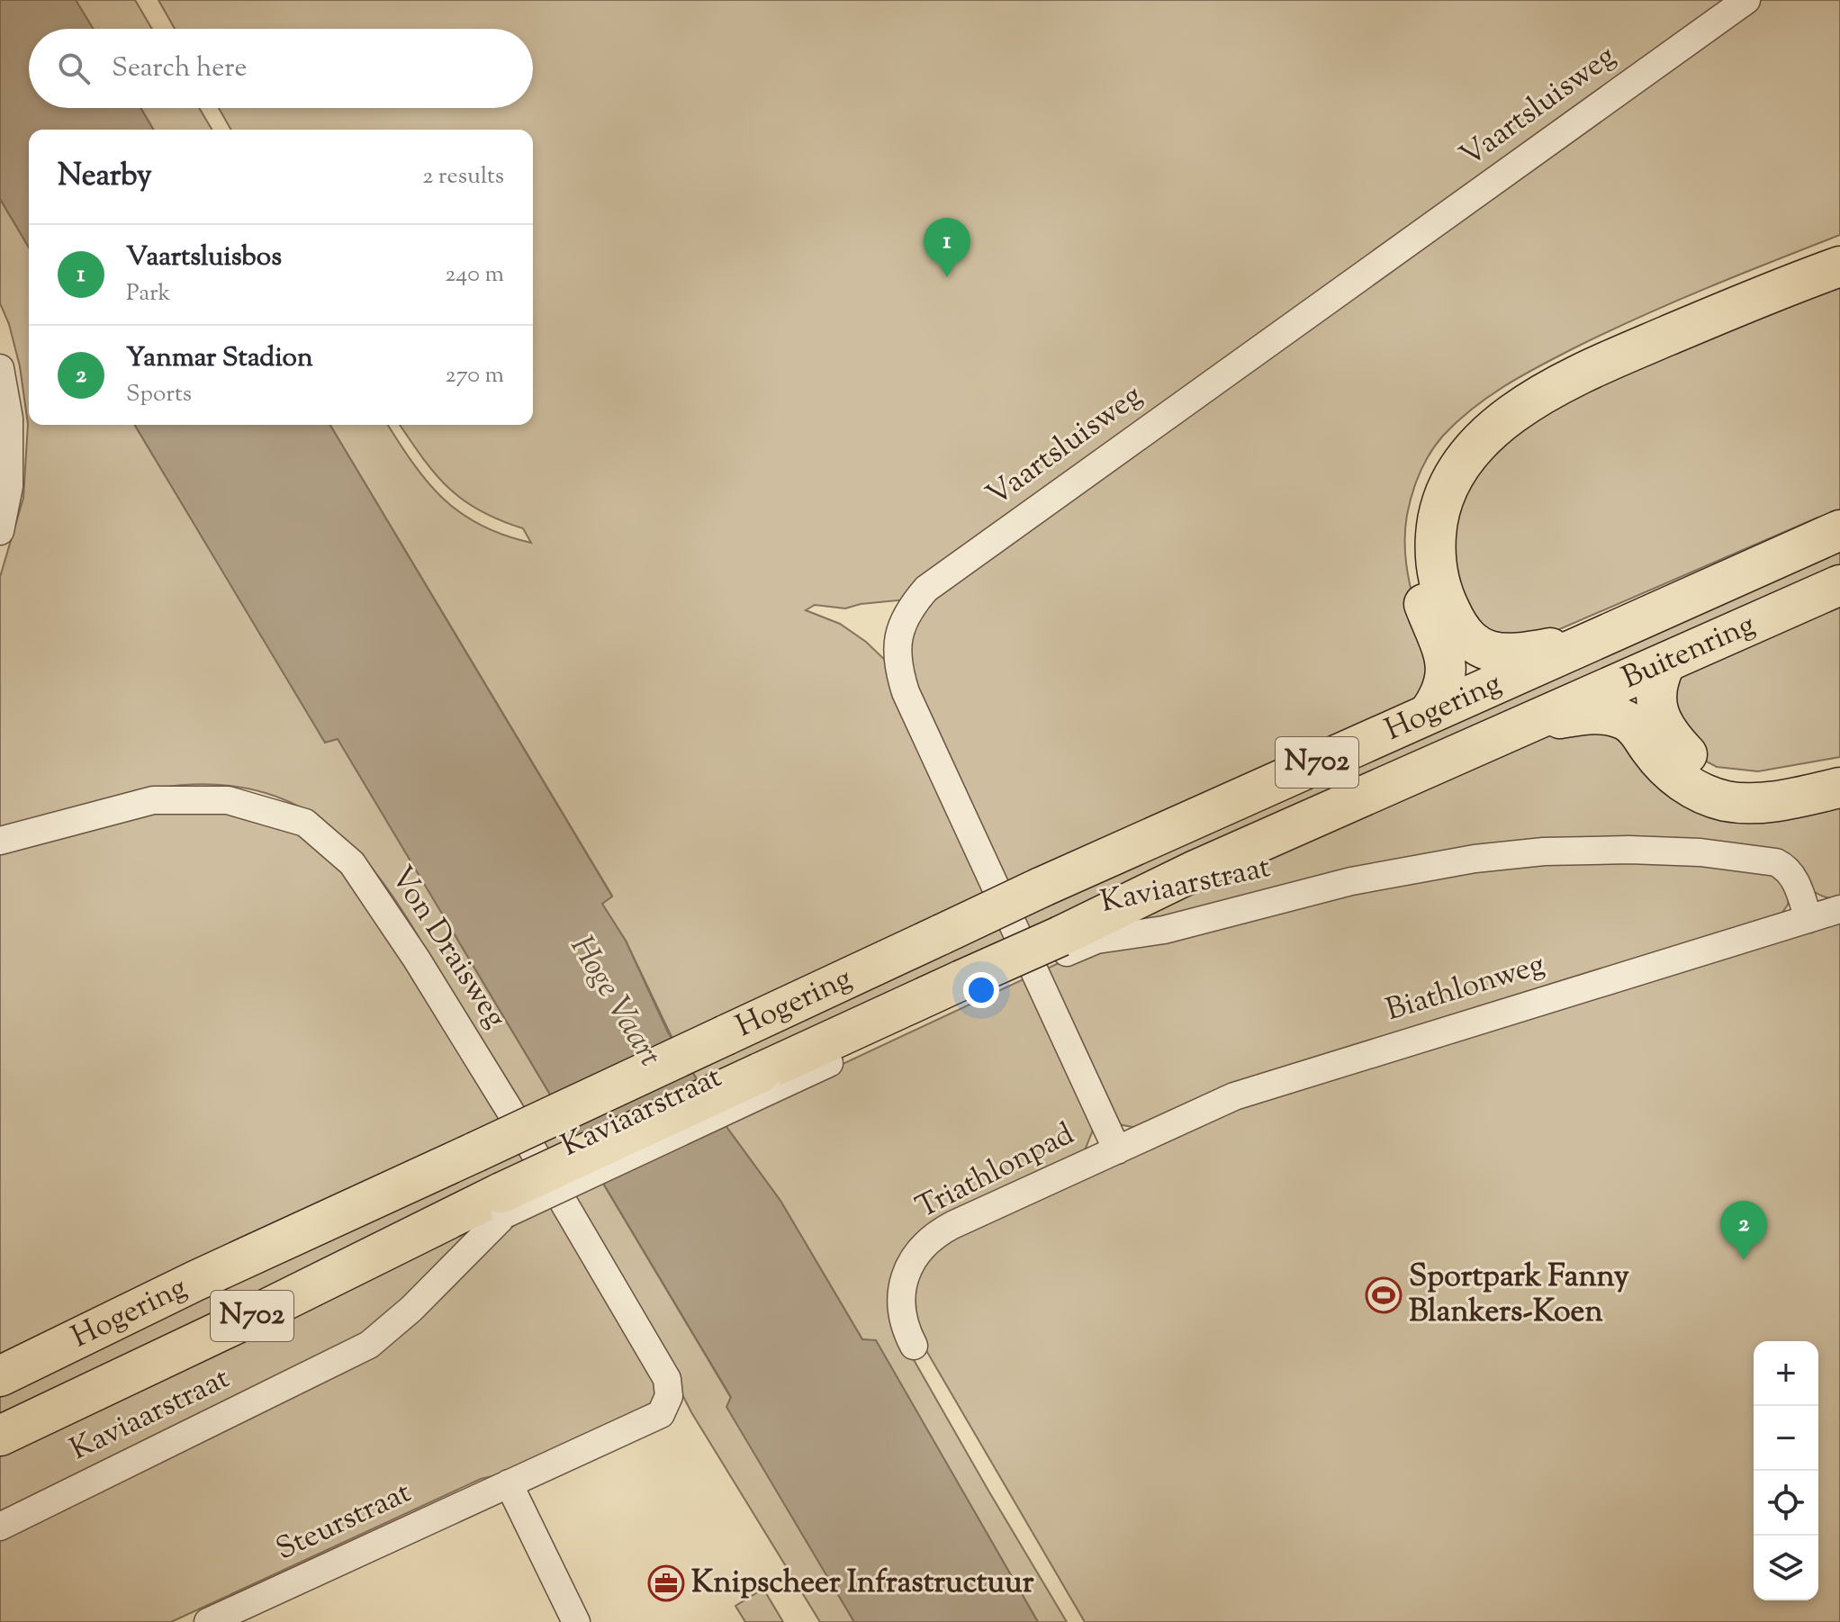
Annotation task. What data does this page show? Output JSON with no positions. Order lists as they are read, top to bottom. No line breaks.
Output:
{"streets":{"highway":["Buitenring","Hogering","N702"],"street":["Vaartsluisweg","Kaviaarstraat","Von Draisweg","Biathlonweg","Triathlonpad","Steurstraat"]},"crossings":[["Vaartsluisweg","Biathlonweg"],["Vaartsluisweg","Triathlonpad"],["Buitenring","Hogering"],["Hogering","Kaviaarstraat"],["Kaviaarstraat","Biathlonweg"],["Von Draisweg","Steurstraat"],["Biathlonweg","Triathlonpad"]],"water":["Hoge Vaart"],"places":{"sports":["Sportpark Fanny Blankers-Koen"],"office":["Knipscheer Infrastructuur"]},"page":{"search":"Search here","heading":["Nearby","2 results"],"pins":["1","2"],"list":[{"mark":"1","name":"Vaartsluisbos","note":"Park","value":"240 m"},{"mark":"2","name":"Yanmar Stadion","note":"Sports","value":"270 m"}],"map_buttons":["+","−"]}}
